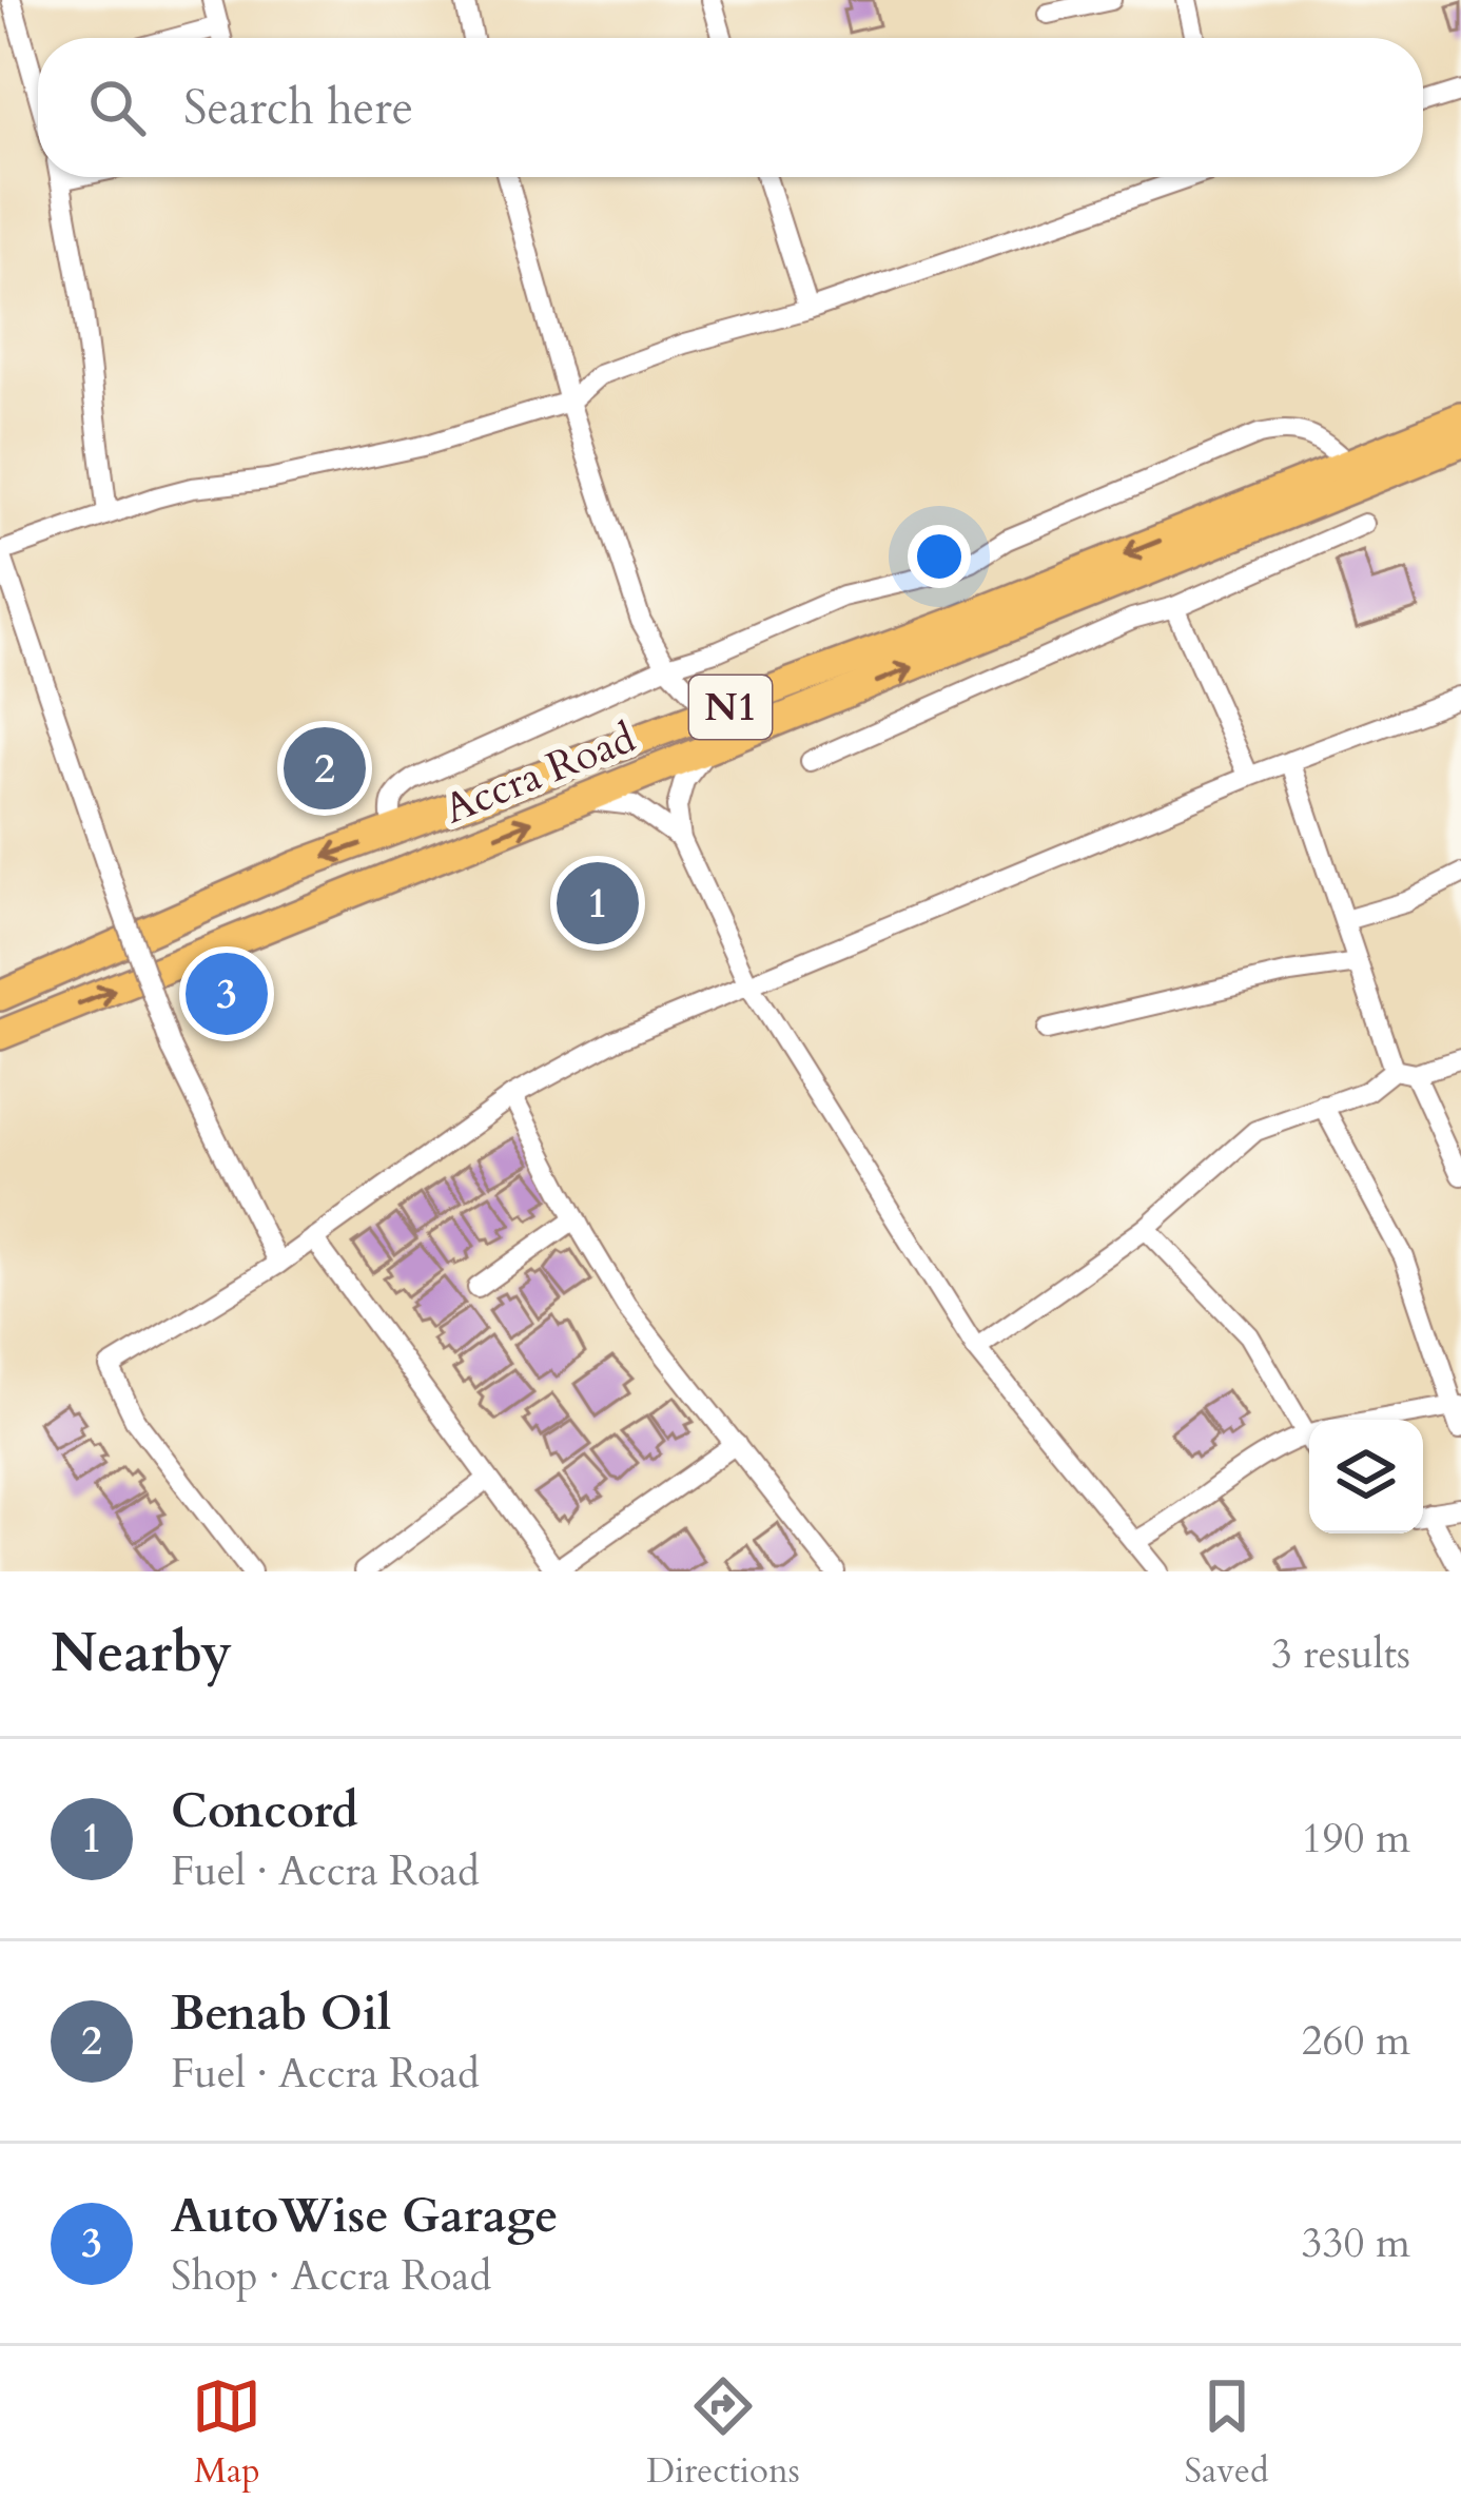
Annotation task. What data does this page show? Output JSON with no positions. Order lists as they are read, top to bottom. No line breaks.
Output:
{"streets":{"highway":["N1","Accra Road"]},"page":{"search":"Search here","pins":["2","1","3"],"heading":["Nearby","3 results"],"list":[{"mark":"1","name":"Concord","note":"Fuel · Accra Road","value":"190 m"},{"mark":"2","name":"Benab Oil","note":"Fuel · Accra Road","value":"260 m"},{"mark":"3","name":"AutoWise Garage","note":"Shop · Accra Road","value":"330 m"}],"nav":["Map","Directions","Saved"]}}
